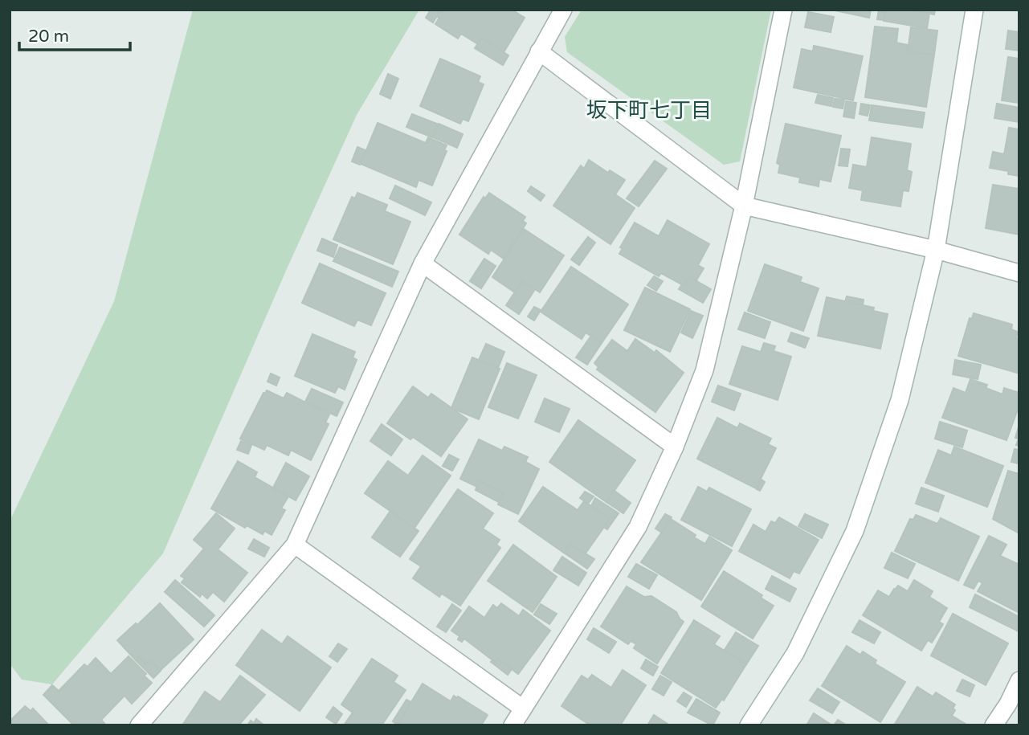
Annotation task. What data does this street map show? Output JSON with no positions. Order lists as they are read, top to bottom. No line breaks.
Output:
{"districts":["坂下町七丁目"],"scale_bar":"20 m"}
